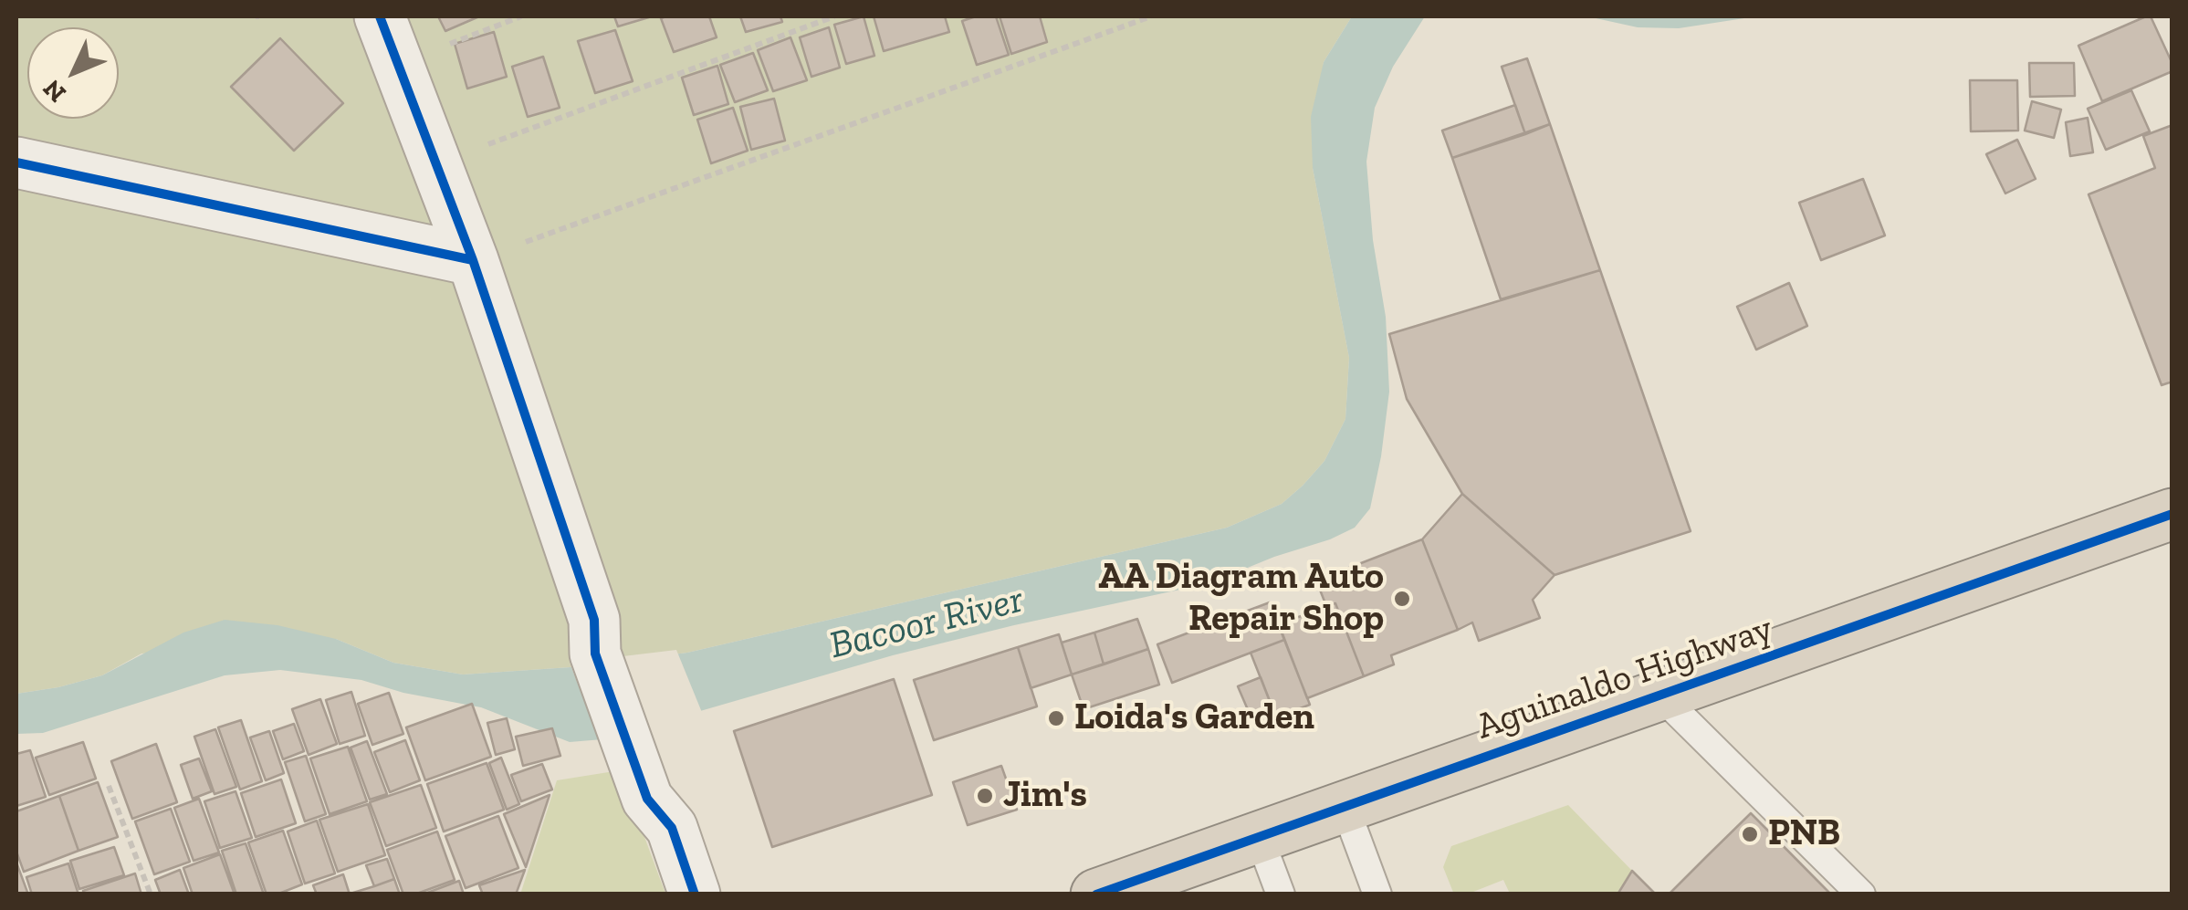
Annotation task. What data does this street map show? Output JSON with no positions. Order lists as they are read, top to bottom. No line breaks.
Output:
{"streets":{"highway":["Aguinaldo Highway"]},"water":["Bacoor River"],"places":["AA Diagram Auto Repair Shop","Loida's Garden","Jim's","PNB"],"north":"bottom left"}
